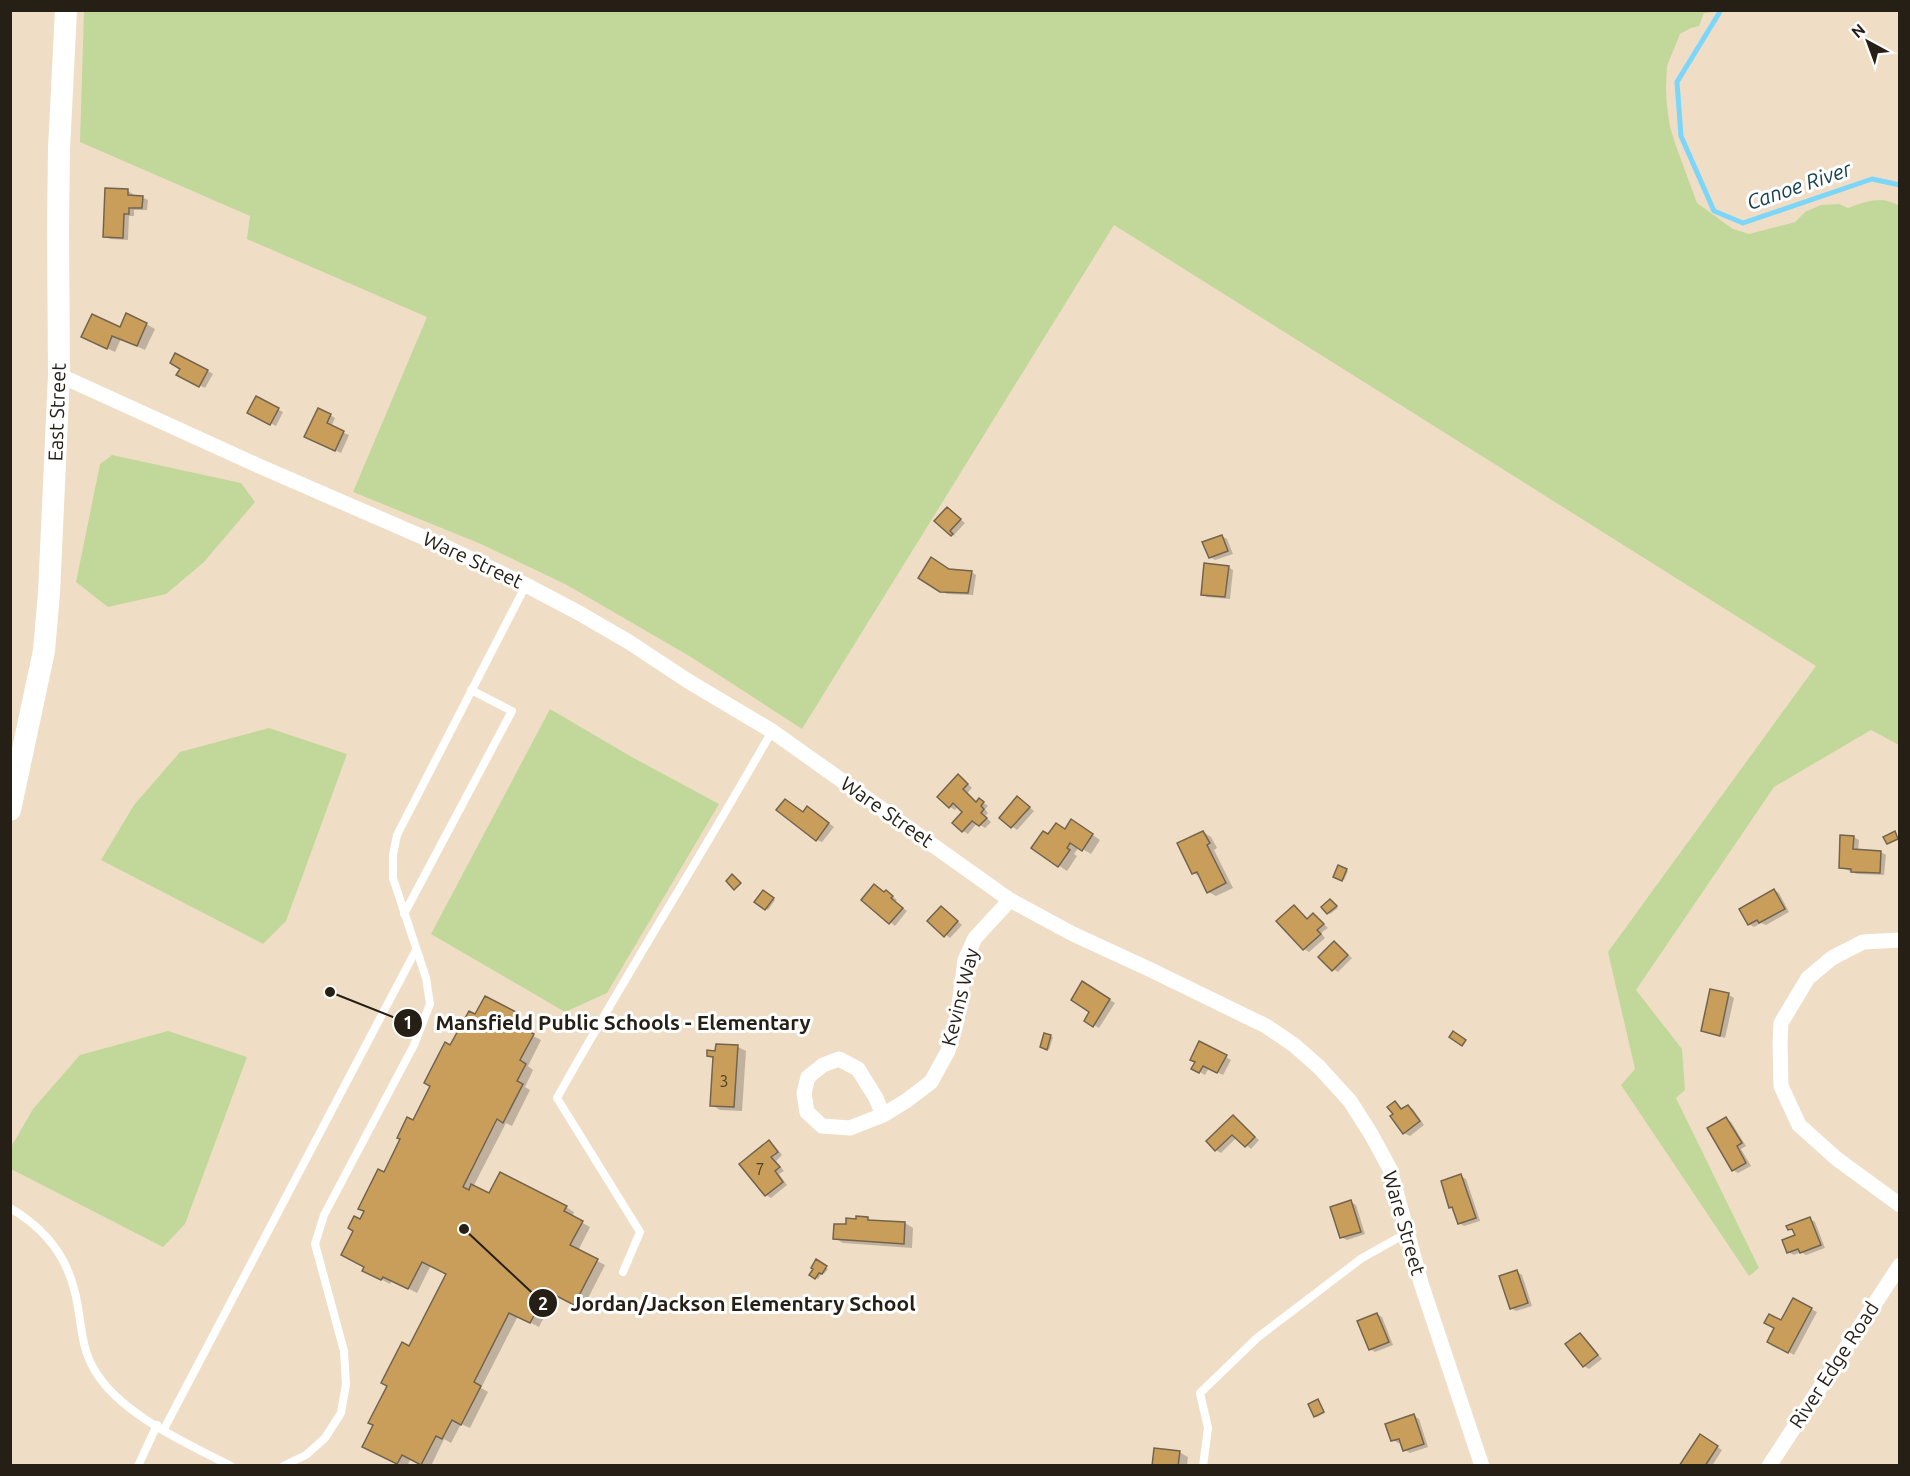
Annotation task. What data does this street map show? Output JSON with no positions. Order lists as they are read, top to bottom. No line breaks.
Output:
{"streets":{"main road":["East Street"],"street":["Ware Street","Kevins Way","River Edge Road"]},"crossings":[["East Street","Ware Street"],["Ware Street","Kevins Way"]],"water":["Canoe River"],"places":["Mansfield Public Schools - Elementary","Jordan/Jackson Elementary School"],"house_numbers":["3","7"],"north":"top left"}
